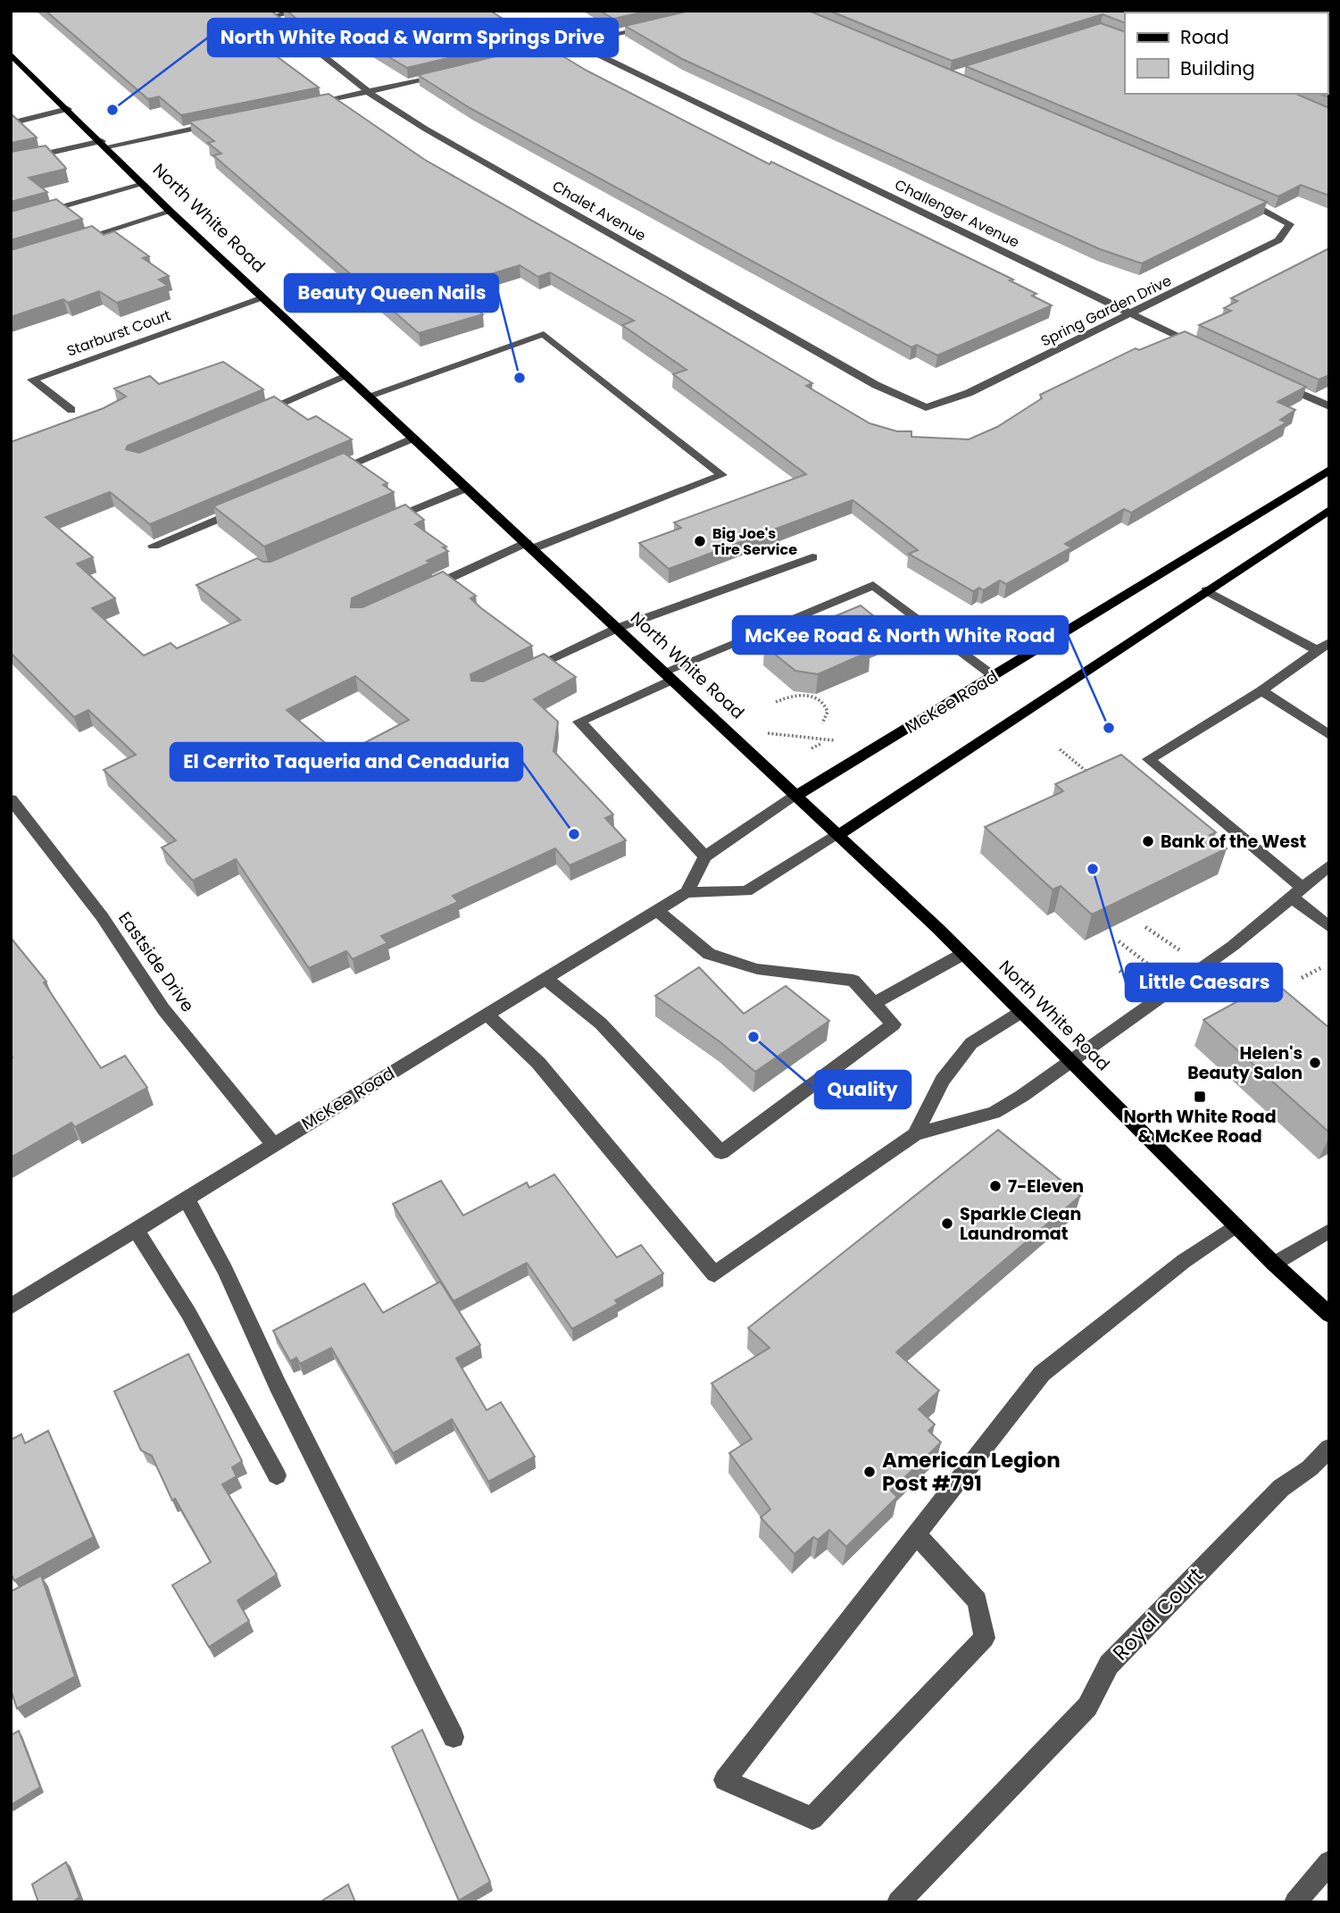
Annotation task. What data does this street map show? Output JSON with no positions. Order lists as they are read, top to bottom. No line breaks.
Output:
{"streets":{"main road":["North White Road","McKee Road"],"street":["Chalet Avenue","Challenger Avenue","Spring Garden Drive","Starburst Court","Eastside Drive","Royal Court"]},"crossings":[["Chalet Avenue","Spring Garden Drive"],["Challenger Avenue","Spring Garden Drive"],["North White Road","Starburst Court"],["North White Road","McKee Road"],["McKee Road","Eastside Drive"]],"places":{"other":["North White Road & Warm Springs Drive","Beauty Queen Nails","Big Joe's Tire Service","McKee Road & North White Road","El Cerrito Taqueria and Cenaduria","Bank of the West","Little Caesars","Quality","Helen's Beauty Salon","7-Eleven","Sparkle Clean Laundromat","American Legion Post #791"],"transit":["North White Road & McKee Road"]},"legend":["Road","Building"]}
